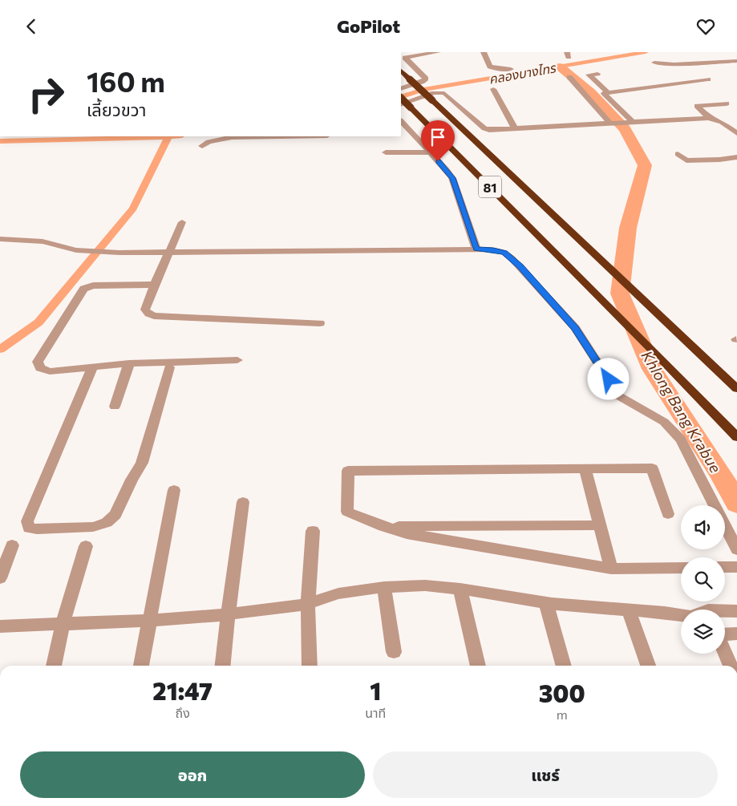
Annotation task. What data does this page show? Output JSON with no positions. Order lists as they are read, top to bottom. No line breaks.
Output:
{"streets":{"highway":["81"]},"water":["คลองบางไทร","Khlong Bang Krabue"],"page":{"header":"GoPilot","turn":["160 m","เลี้ยวขวา"],"eta":["21:47","ถึง","1","นาที","300","m"],"buttons":["ออก","แชร์"]}}
